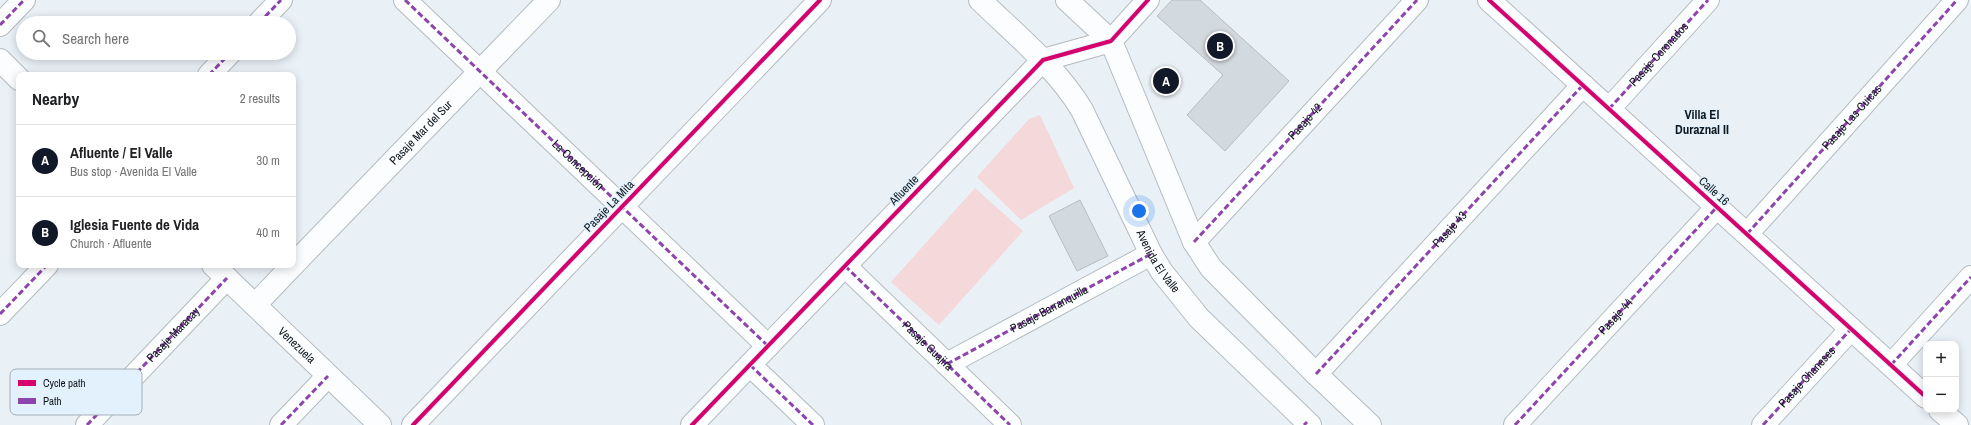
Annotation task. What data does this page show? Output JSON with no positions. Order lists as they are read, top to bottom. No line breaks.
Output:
{"streets":{"street":["Pasaje Coronados","Pasaje Las Cuicas","Pasaje 42","Pasaje Mar del Sur","La Concepción","Afluente","Calle 16","Pasaje La Mita","Pasaje 43","Avenida El Valle","Pasaje Barranquilla","Pasaje 44","Pasaje Maracay","Venezuela","Pasaje Guajira","Pasaje Chaneses"]},"crossings":[["Pasaje Coronados","Calle 16"],["Pasaje Las Cuicas","Calle 16"],["Pasaje Mar del Sur","La Concepción"],["Pasaje Mar del Sur","Venezuela"],["La Concepción","Afluente"],["La Concepción","Pasaje La Mita"],["Afluente","Avenida El Valle"],["Afluente","Pasaje Guajira"],["Calle 16","Pasaje 43"],["Calle 16","Pasaje 44"],["Calle 16","Pasaje Chaneses"],["Avenida El Valle","Pasaje Barranquilla"],["Pasaje Barranquilla","Pasaje Guajira"],["Pasaje Maracay","Venezuela"]],"districts":["Villa El Duraznal II"],"legend":["Cycle path","Path"],"page":{"search":"Search here","pins":["B","A"],"heading":["Nearby","2 results"],"list":[{"mark":"A","name":"Afluente / El Valle","note":"Bus stop · Avenida El Valle","value":"30 m"},{"mark":"B","name":"Iglesia Fuente de Vida","note":"Church · Afluente","value":"40 m"}],"map_buttons":["+","−"]}}
